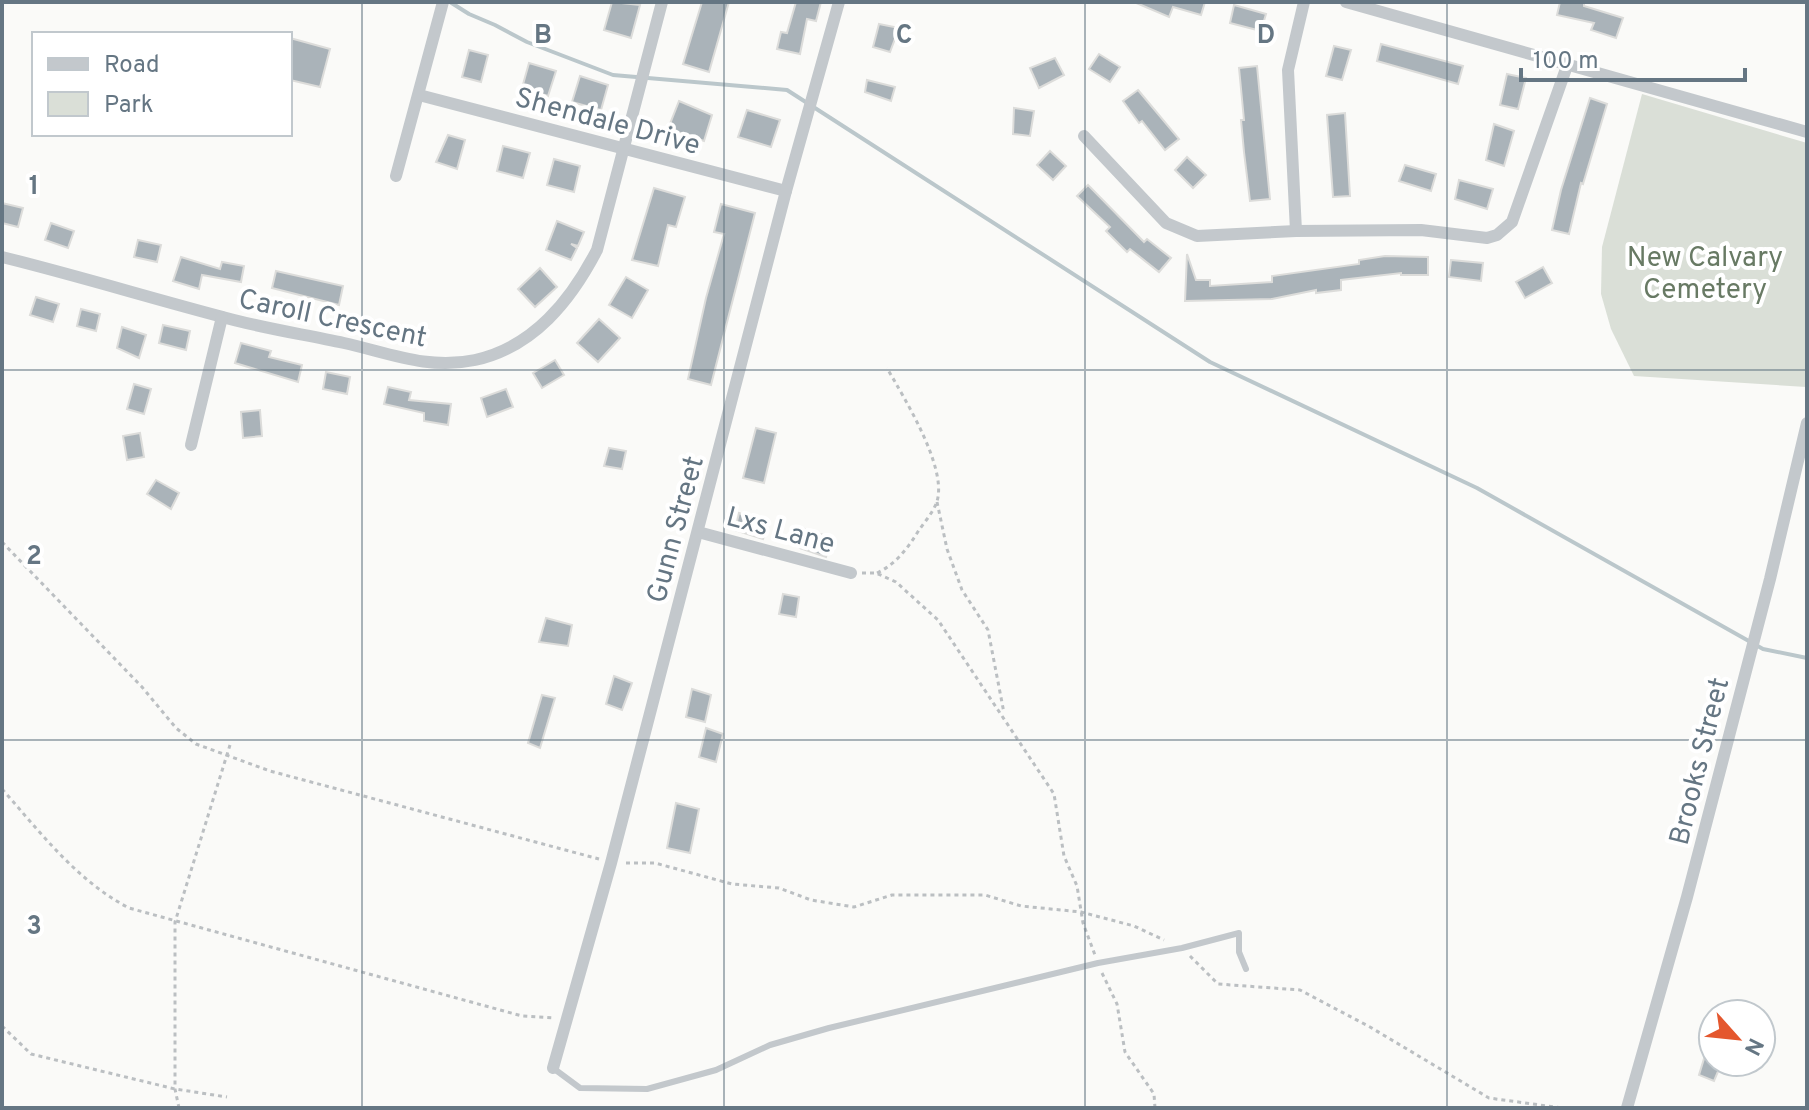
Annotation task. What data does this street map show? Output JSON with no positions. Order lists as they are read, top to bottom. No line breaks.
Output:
{"streets":{"street":["Shendale Drive","Caroll Crescent","Gunn Street","Lxs Lane","Brooks Street"]},"crossings":[["Shendale Drive","Caroll Crescent"],["Shendale Drive","Gunn Street"],["Gunn Street","Lxs Lane"]],"parks":["New Calvary Cemetery"],"legend":["Road","Park"],"scale_bar":"100 m","north":"bottom right","grid":{"columns":["B","C","D"],"rows":["1","2","3"]}}
